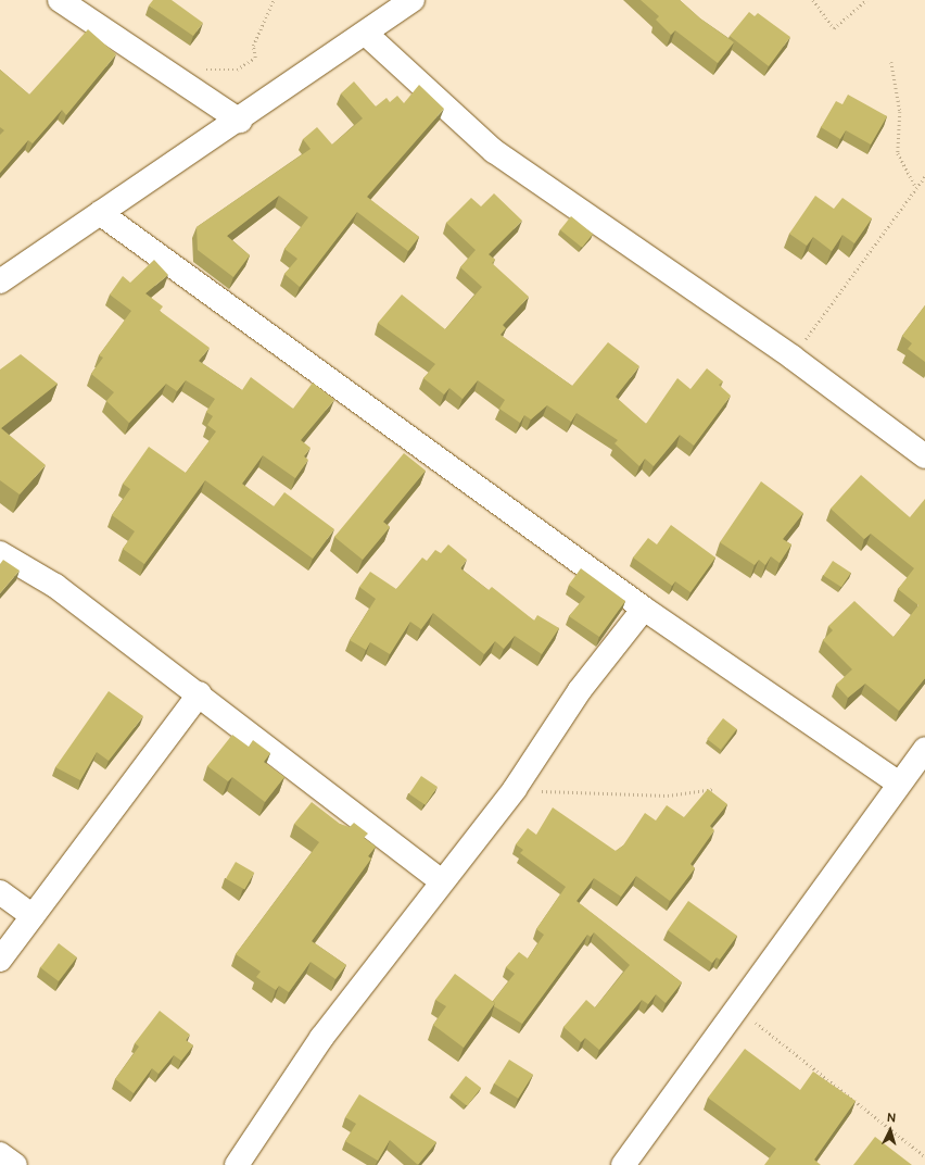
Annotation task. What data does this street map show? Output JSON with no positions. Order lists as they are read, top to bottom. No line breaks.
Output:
{"north":"top"}
